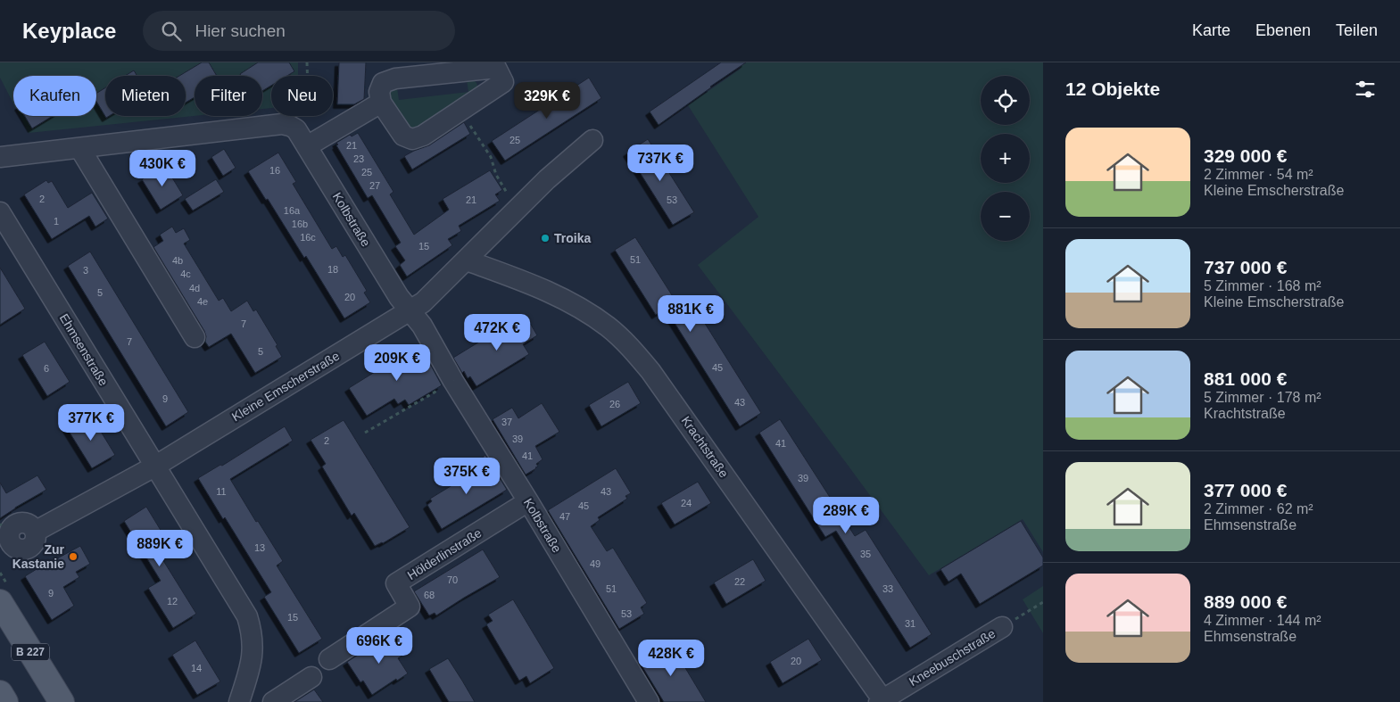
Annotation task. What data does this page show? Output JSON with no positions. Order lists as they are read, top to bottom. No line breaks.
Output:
{"streets":{"main road":["B 227"],"street":["Kolbstraße","Ehmsenstraße","Kleine Emscherstraße","Krachtstraße","Hölderlinstraße","Kneebuschstraße"]},"crossings":[["Kolbstraße","Kleine Emscherstraße"],["Kolbstraße","Hölderlinstraße"],["Ehmsenstraße","Kleine Emscherstraße"],["Kleine Emscherstraße","Krachtstraße"],["Krachtstraße","Kneebuschstraße"]],"places":["Troika","Zur Kastanie"],"house_numbers":["25","21","23","16","25","27","2","21","53","16a","1","16b","16c","15","51","4b","18","3","4c","4d","5","20","4e","7","7","5","45","6","9","43","26","37","39","2","41","41","39","11","43","24","45","47","13","35","49","70","22","51","33","9","68","12","53","15","31","20","14"],"page":{"header":"Keyplace","search":"Hier suchen","nav":["Karte","Ebenen","Teilen"],"heading":"12 Objekte","map_buttons":["+","−"],"chip":["Kaufen","Mieten","Filter","Neu"],"price":["329K €","737K €","430K €","881K €","472K €","209K €","377K €","375K €","289K €","889K €","696K €","428K €"],"list":[{"name":"329 000 €","note":"2 Zimmer · 54 m² · Kleine Emscherstraße"},{"name":"737 000 €","note":"5 Zimmer · 168 m² · Kleine Emscherstraße"},{"name":"881 000 €","note":"5 Zimmer · 178 m² · Krachtstraße"},{"name":"377 000 €","note":"2 Zimmer · 62 m² · Ehmsenstraße"},{"name":"889 000 €","note":"4 Zimmer · 144 m² · Ehmsenstraße"}]}}
